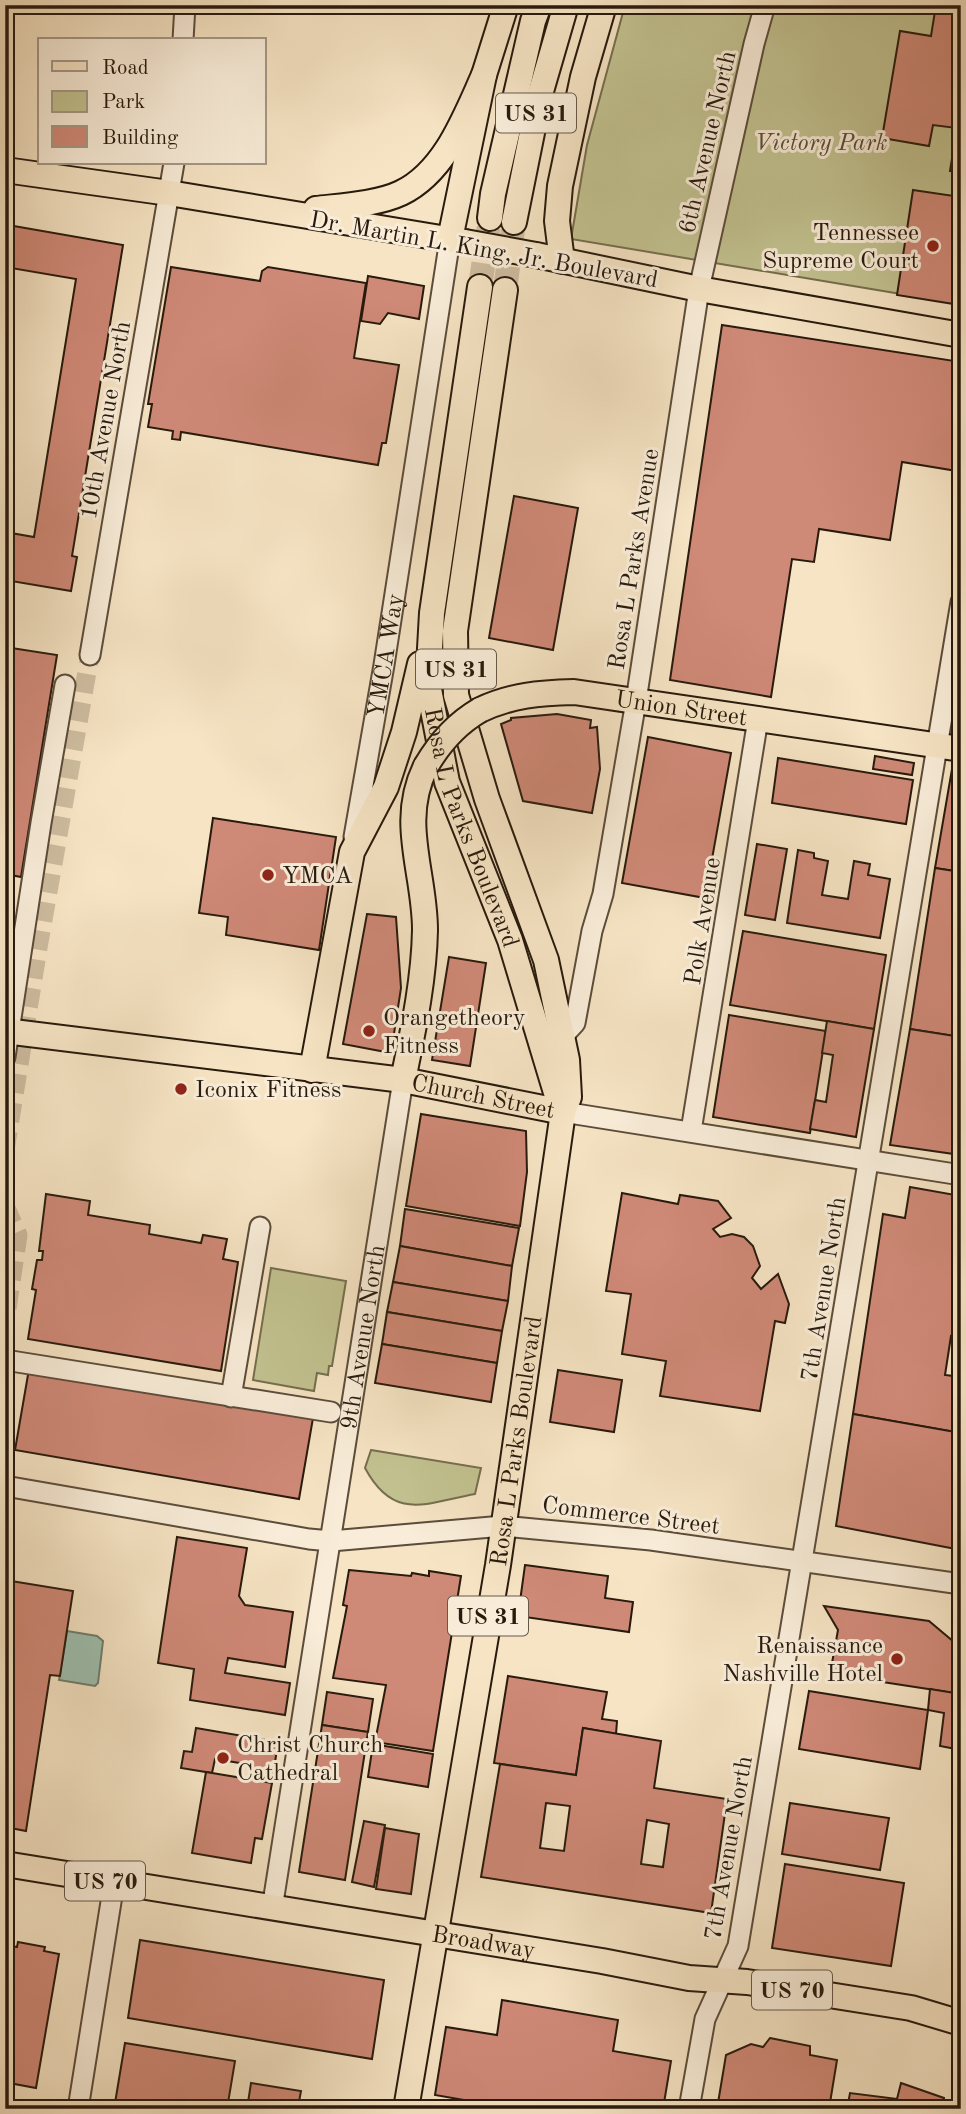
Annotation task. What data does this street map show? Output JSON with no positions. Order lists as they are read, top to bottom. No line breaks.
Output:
{"streets":{"main road":["US 31","Dr. Martin L. King, Jr. Boulevard","YMCA Way","Union Street","Rosa L Parks Boulevard","Church Street","9th Avenue North","US 70","Broadway"],"street":["6th Avenue North","10th Avenue North","Rosa L Parks Avenue","Polk Avenue","7th Avenue North","Commerce Street"]},"crossings":[["US 31","Rosa L Parks Boulevard"],["US 31","Broadway"],["6th Avenue North","Dr. Martin L. King, Jr. Boulevard"],["6th Avenue North","Rosa L Parks Avenue"],["Dr. Martin L. King, Jr. Boulevard","10th Avenue North"],["Dr. Martin L. King, Jr. Boulevard","Rosa L Parks Avenue"],["Dr. Martin L. King, Jr. Boulevard","YMCA Way"],["Rosa L Parks Avenue","Union Street"],["Rosa L Parks Avenue","Rosa L Parks Boulevard"],["YMCA Way","Church Street"],["Union Street","Polk Avenue"],["Union Street","7th Avenue North"],["Union Street","9th Avenue North"],["Rosa L Parks Boulevard","Church Street"],["Rosa L Parks Boulevard","Commerce Street"],["Rosa L Parks Boulevard","Broadway"],["Polk Avenue","Church Street"],["Church Street","7th Avenue North"],["Church Street","9th Avenue North"],["7th Avenue North","Commerce Street"],["7th Avenue North","Broadway"],["9th Avenue North","Commerce Street"],["9th Avenue North","Broadway"]],"parks":["Victory Park"],"places":["Tennessee Supreme Court","YMCA","Orangetheory Fitness","Iconix Fitness","Renaissance Nashville Hotel","Christ Church Cathedral"],"legend":["Road","Park","Building"]}
